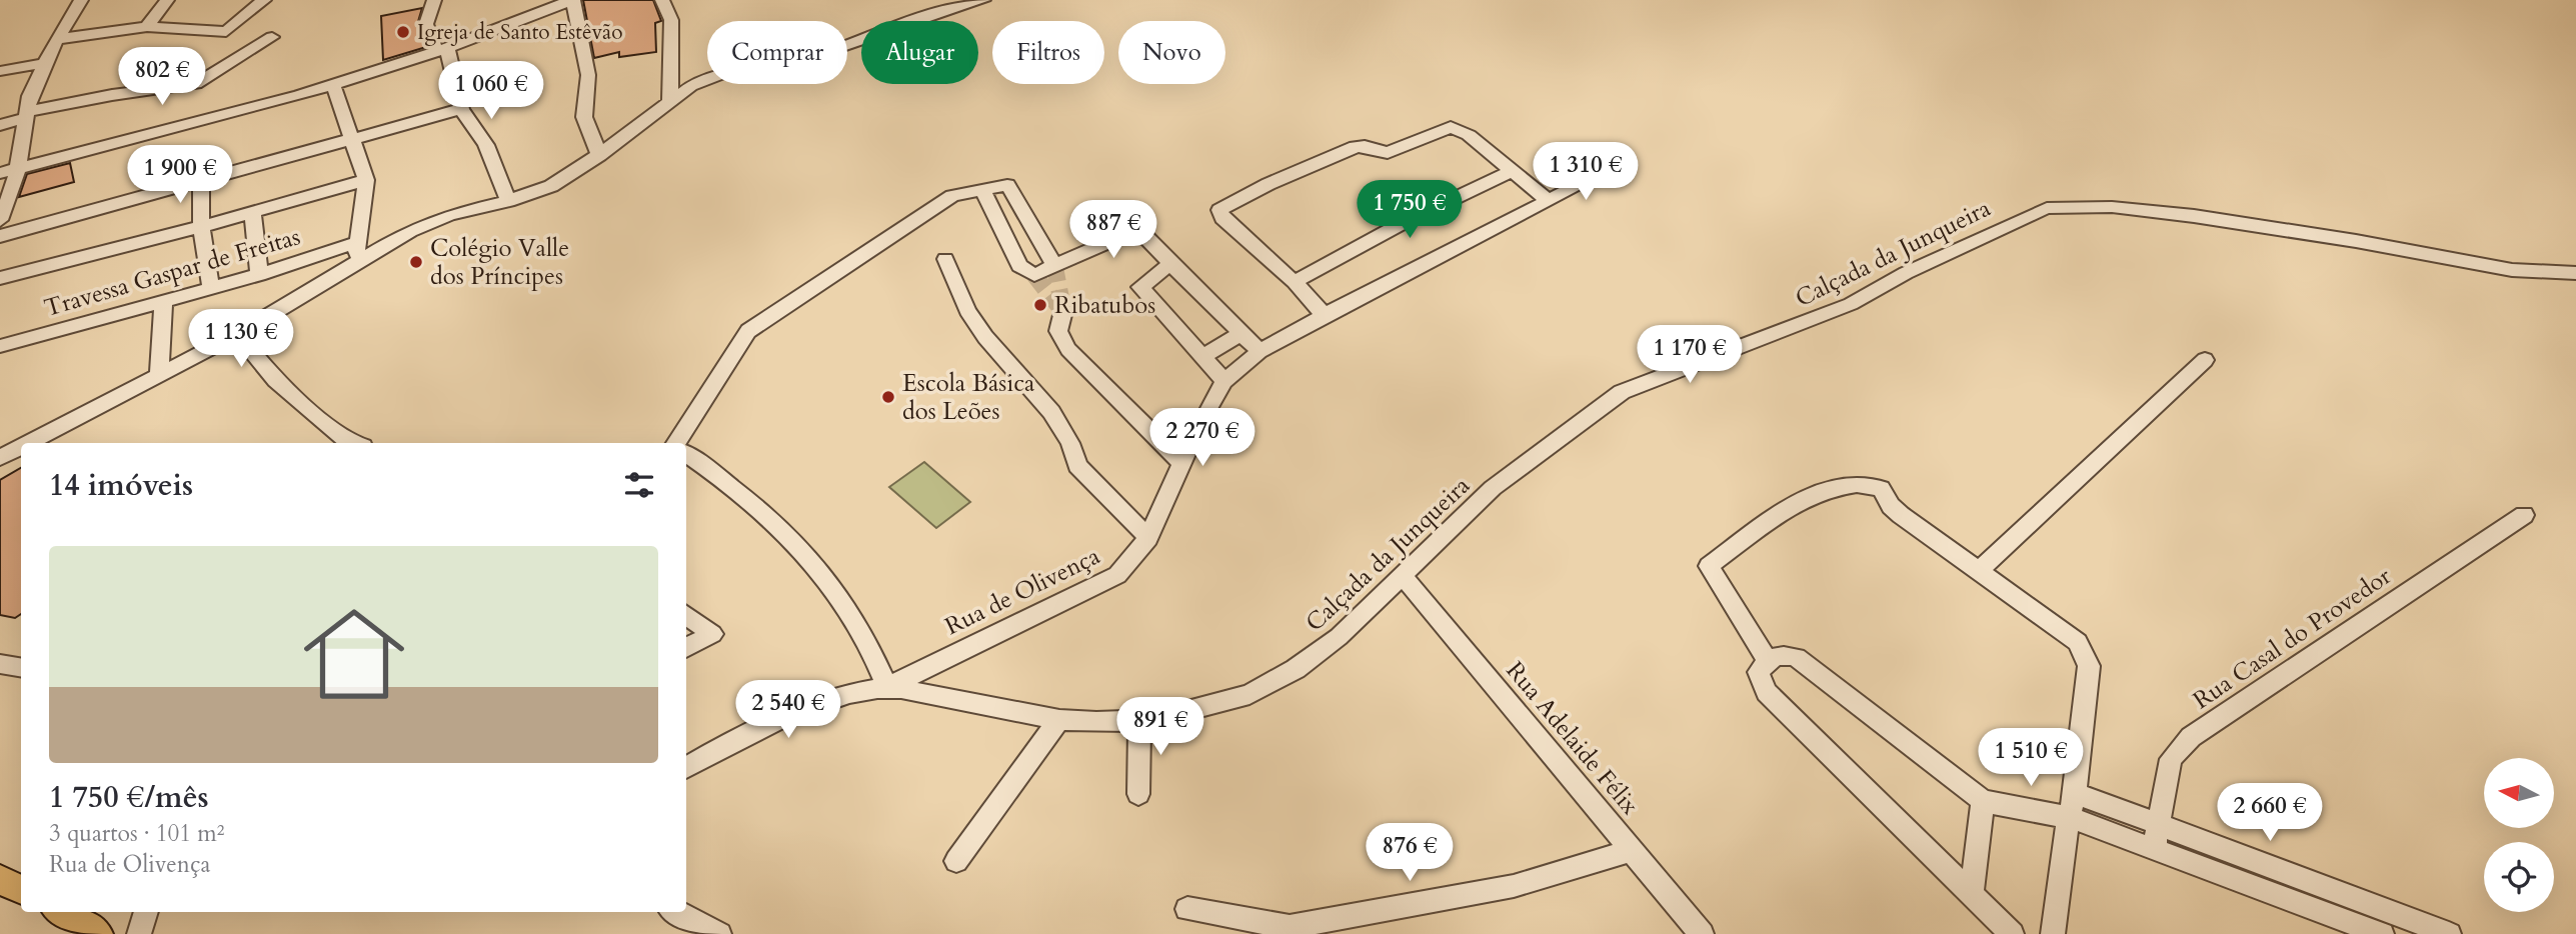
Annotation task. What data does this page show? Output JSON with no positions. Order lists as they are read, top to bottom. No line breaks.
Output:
{"streets":{"street":["Calçada da Junqueira","Travessa Gaspar de Freitas","Rua de Olivença","Rua Casal do Provedor","Rua Adelaide Félix"]},"crossings":[["Calçada da Junqueira","Rua de Olivença"],["Calçada da Junqueira","Rua Adelaide Félix"]],"places":["Igreja de Santo Estêvão","Colégio Valle dos Príncipes","Ribatubos","Escola Básica dos Leões"],"north":"left","page":{"chip":["Comprar","Alugar","Filtros","Novo"],"price":["802 €","1 060 €","1 310 €","1 900 €","1 750 €","887 €","1 130 €","1 170 €","2 270 €","2 540 €","891 €","1 510 €","2 660 €","876 €"],"heading":"14 imóveis","list":[{"name":"1 750 €/mês","note":"3 quartos · 101 m² · Rua de Olivença"}]}}
